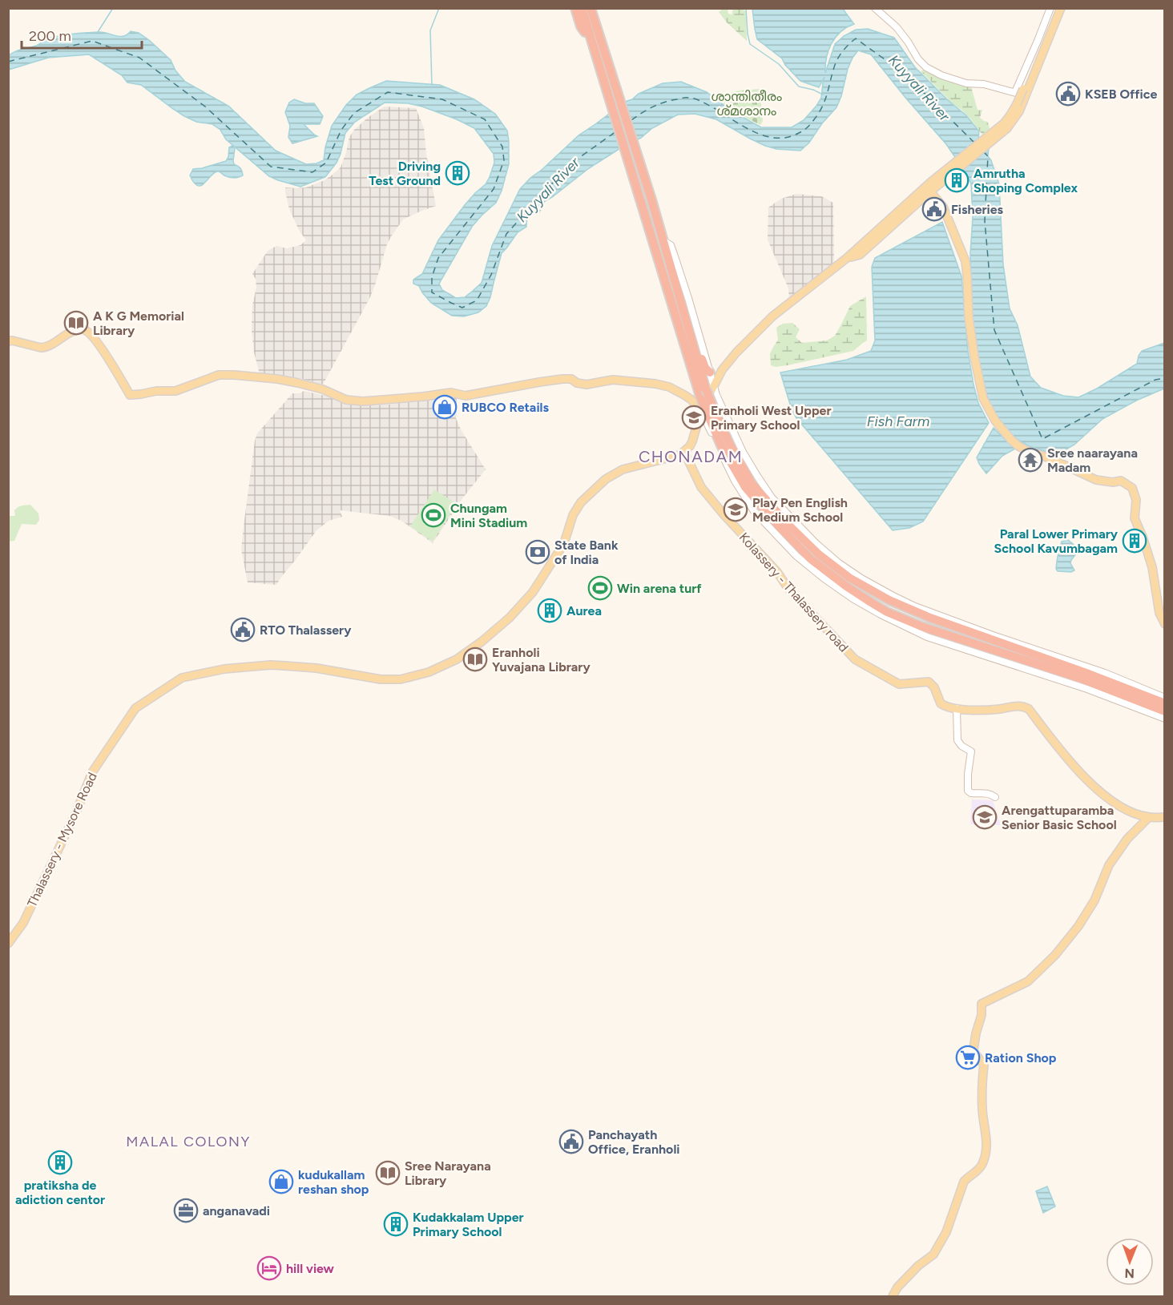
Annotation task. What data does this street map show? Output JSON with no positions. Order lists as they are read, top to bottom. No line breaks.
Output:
{"streets":{"main road":["Kolassery - Thalassery road","Thalassery - Mysore Road"]},"crossings":[["Kolassery - Thalassery road","Thalassery - Mysore Road"]],"districts":["CHONADAM","MALAL COLONY"],"water":["Kuyyali River","Fish Farm"],"parks":["ശാന്തിതീരം ശ്മശാനം"],"places":{"public building":["KSEB Office","Fisheries","RTO Thalassery","Panchayath Office, Eranholi"],"building":["Driving Test Ground","Amrutha Shoping Complex","Paral Lower Primary School Kavumbagam","Aurea","pratiksha de adiction centor","Kudakkalam Upper Primary School"],"library":["A K G Memorial Library","Eranholi Yuvajana Library","Sree Narayana Library"],"shop":["RUBCO Retails","kudukallam reshan shop"],"school or university":["Eranholi West Upper Primary School","Play Pen English Medium School","Arengattuparamba Senior Basic School"],"temple":["Sree naarayana Madam"],"sports":["Chungam Mini Stadium","Win arena turf"],"bank":["State Bank of India"],"supermarket":["Ration Shop"],"office":["anganavadi"],"hotel":["hill view"]},"scale_bar":"200 m","north":"bottom"}
